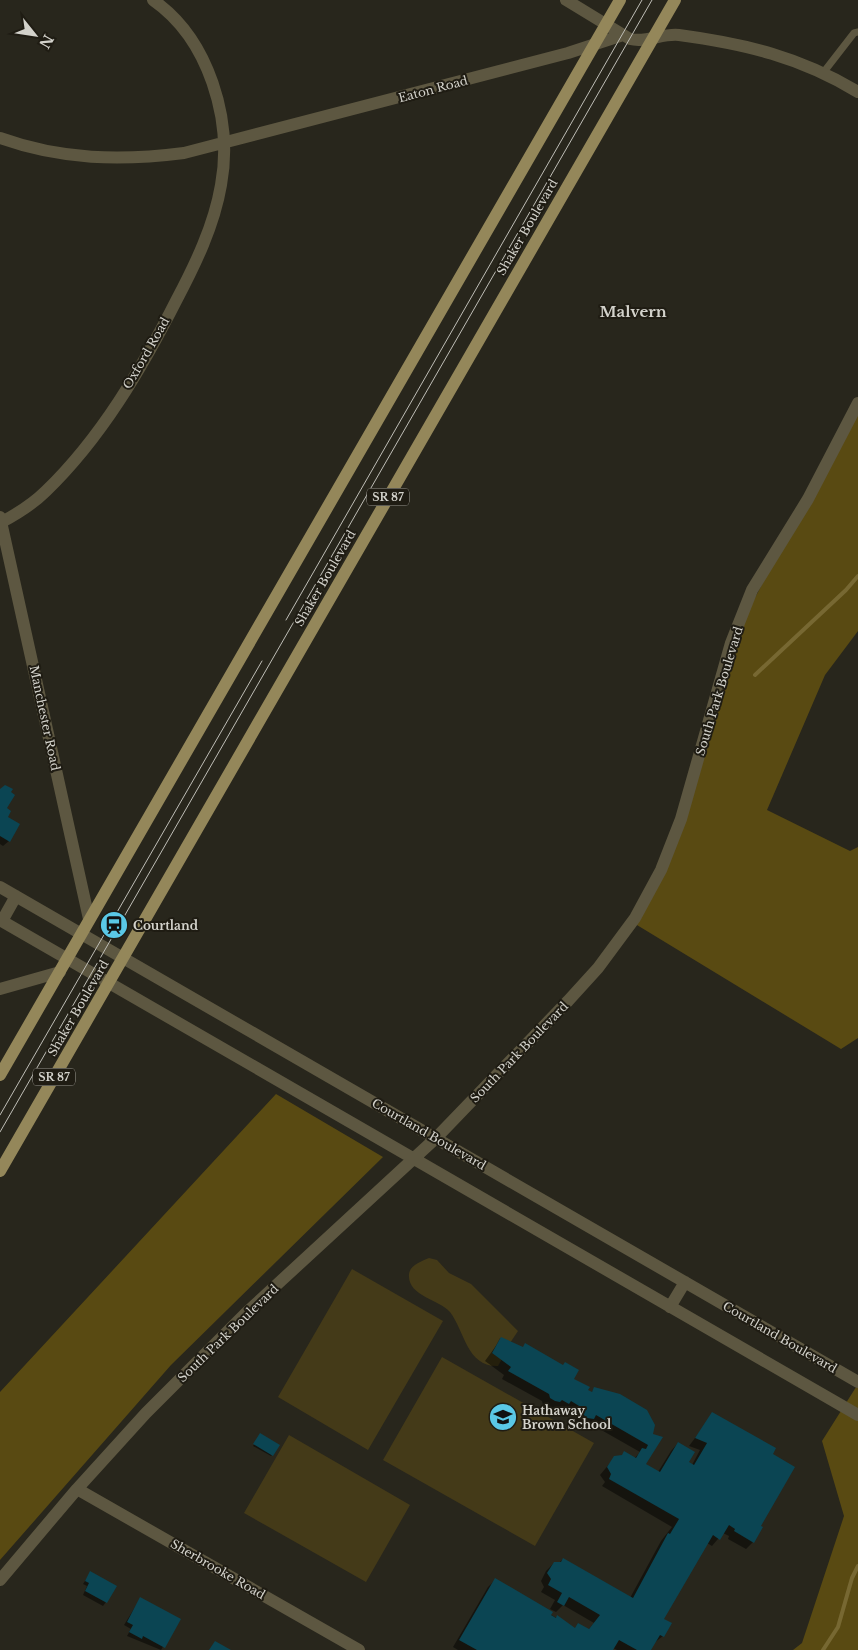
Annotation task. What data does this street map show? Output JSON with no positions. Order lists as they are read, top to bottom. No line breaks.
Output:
{"streets":{"main road":["Shaker Boulevard","SR 87"],"street":["Eaton Road","Oxford Road","South Park Boulevard","Manchester Road","Courtland Boulevard","Sherbrooke Road"]},"crossings":[["Eaton Road","Shaker Boulevard"],["Eaton Road","Oxford Road"],["Shaker Boulevard","Courtland Boulevard"],["Oxford Road","Manchester Road"],["South Park Boulevard","Courtland Boulevard"],["South Park Boulevard","Sherbrooke Road"]],"districts":["Malvern"],"places":{"station":["Courtland"],"school or university":["Hathaway Brown School"]},"north":"bottom right"}
